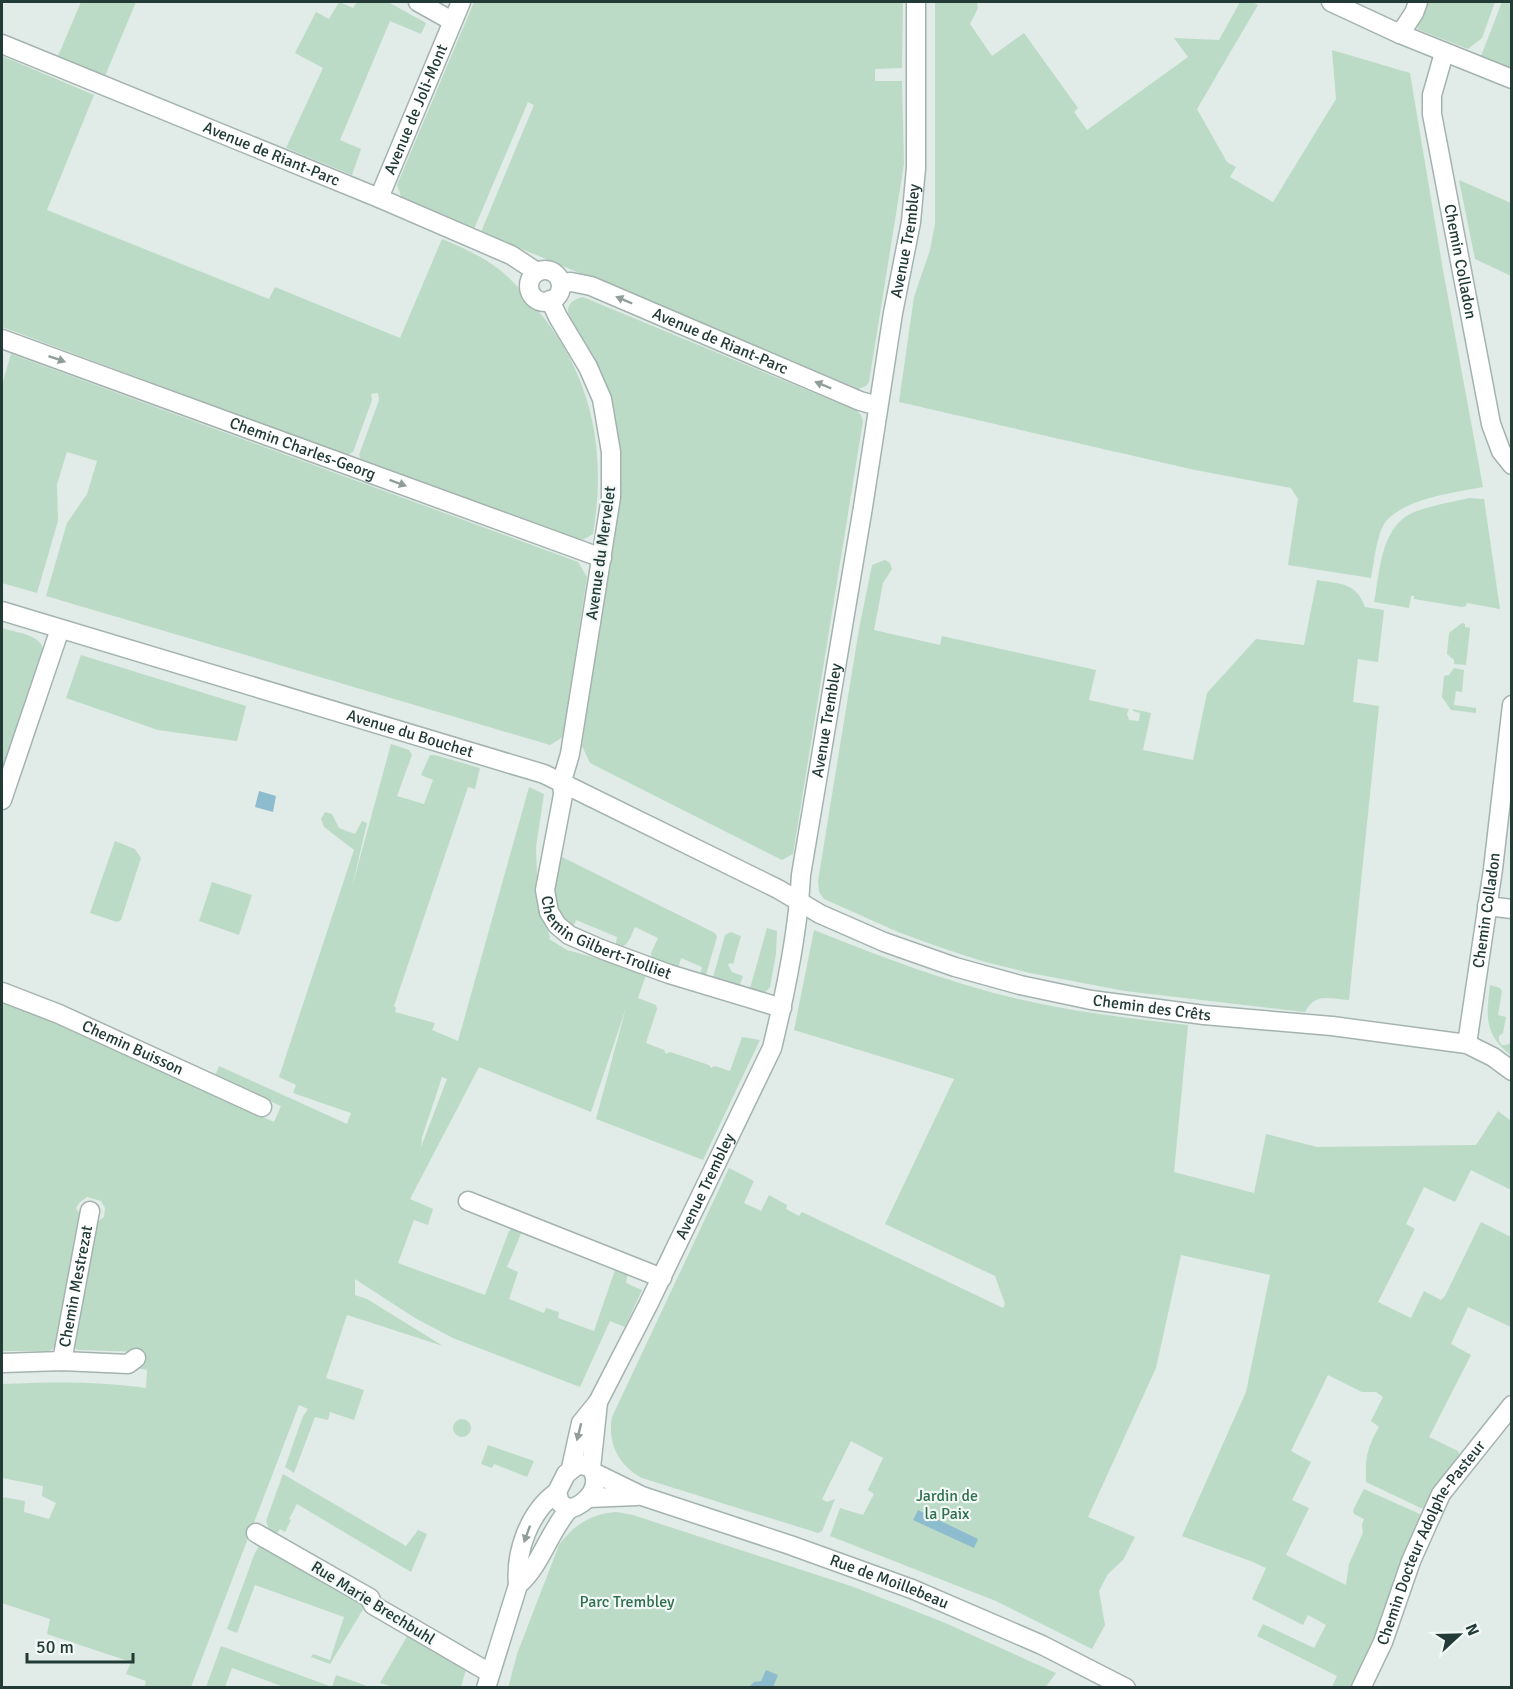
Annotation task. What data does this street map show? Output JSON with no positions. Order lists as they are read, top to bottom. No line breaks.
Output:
{"streets":{"street":["Avenue de Joli-Mont","Avenue de Riant-Parc","Avenue Trembley","Chemin Colladon","Chemin Charles-Georg","Avenue du Mervelet","Avenue du Bouchet","Chemin Gilbert-Trolliet","Chemin des Crêts","Chemin Buisson","Chemin Mestrezat","Chemin Docteur Adolphe-Pasteur","Rue de Moillebeau","Rue Marie Brechbuhl"]},"crossings":[["Avenue de Joli-Mont","Avenue de Riant-Parc"],["Avenue de Riant-Parc","Avenue Trembley"],["Avenue de Riant-Parc","Avenue du Mervelet"],["Avenue Trembley","Avenue du Bouchet"],["Avenue Trembley","Chemin Gilbert-Trolliet"],["Avenue Trembley","Chemin des Crêts"],["Avenue Trembley","Rue de Moillebeau"],["Chemin Colladon","Chemin des Crêts"],["Chemin Charles-Georg","Avenue du Mervelet"],["Avenue du Mervelet","Avenue du Bouchet"],["Avenue du Mervelet","Chemin Gilbert-Trolliet"],["Avenue du Bouchet","Chemin Gilbert-Trolliet"],["Avenue du Bouchet","Chemin des Crêts"]],"one_way":["Avenue de Riant-Parc","Chemin Charles-Georg"],"parks":["Jardin de la Paix","Parc Trembley"],"scale_bar":"50 m","north":"right"}
